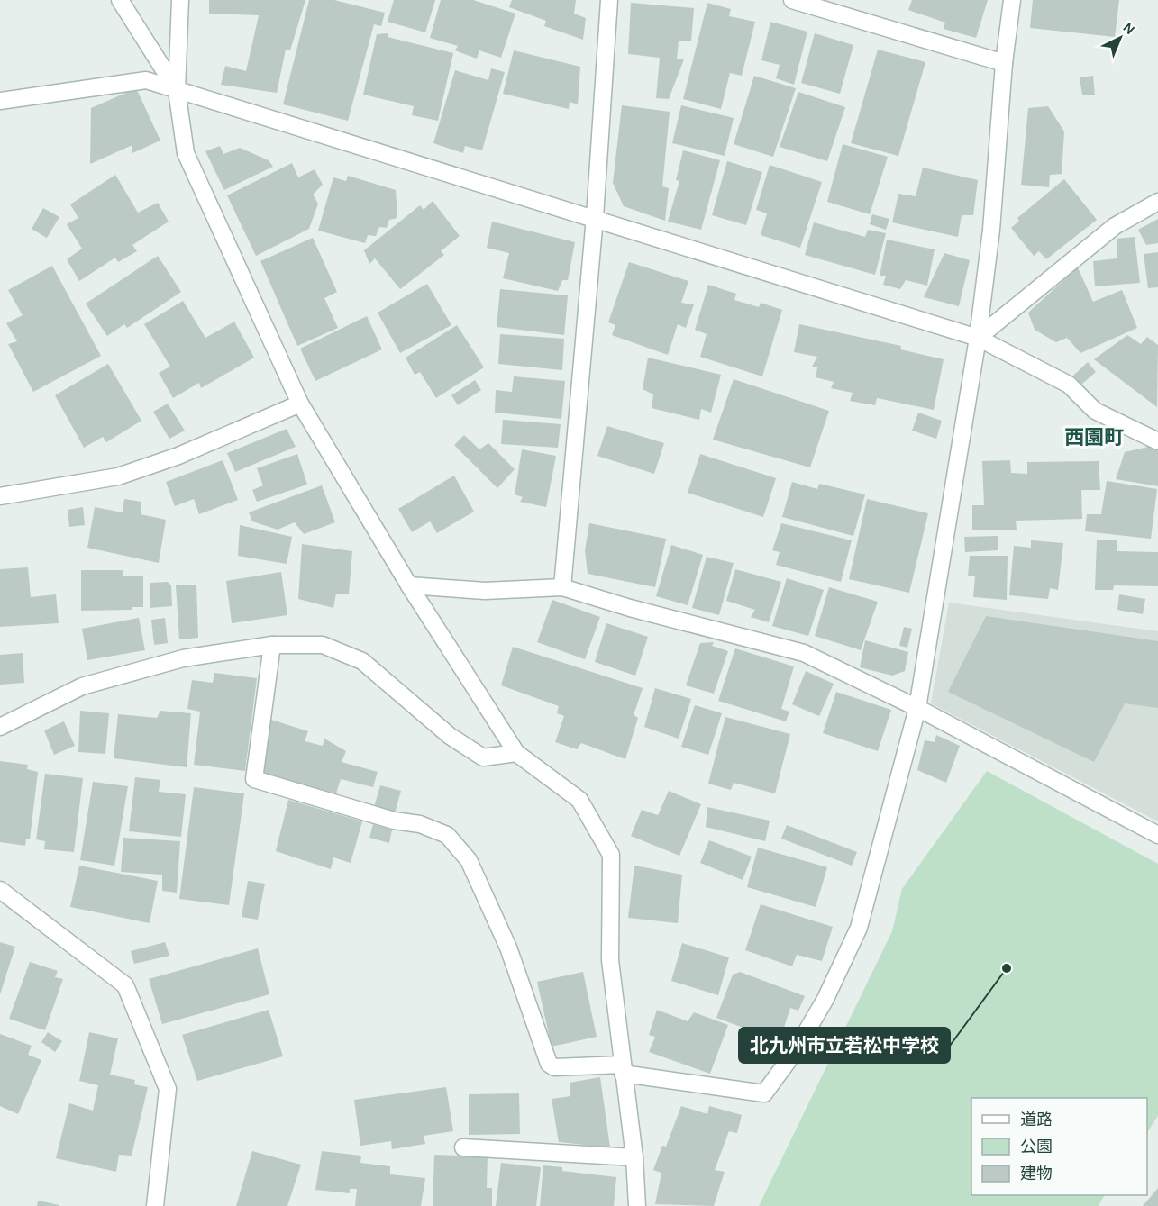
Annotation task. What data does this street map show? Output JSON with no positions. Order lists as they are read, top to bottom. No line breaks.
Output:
{"districts":["西園町"],"places":["北九州市立若松中学校"],"legend":["道路","公園","建物"],"north":"top right"}
